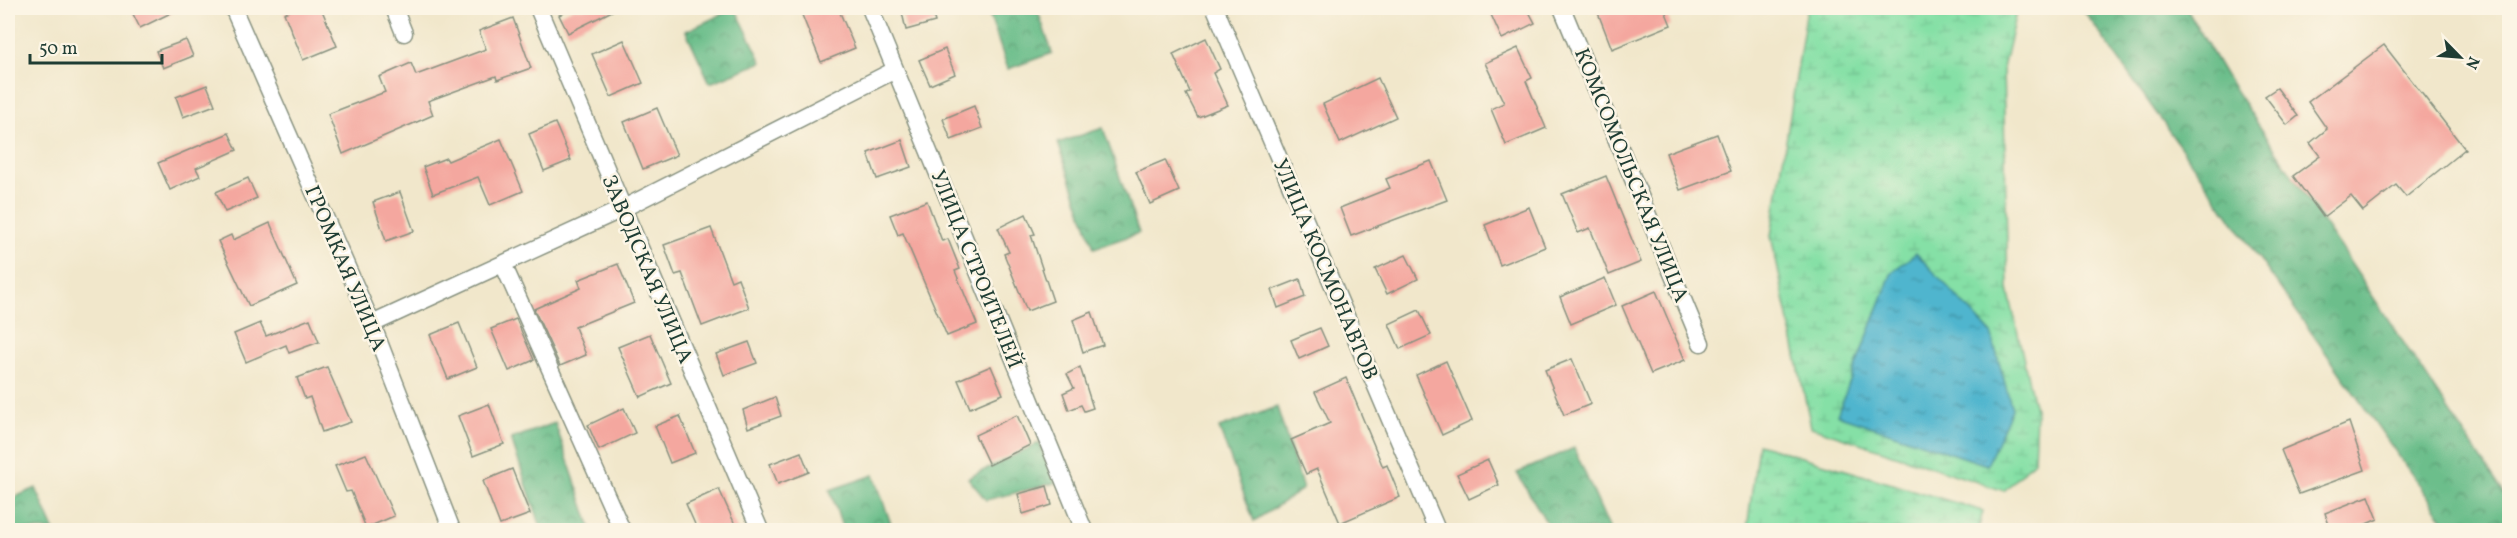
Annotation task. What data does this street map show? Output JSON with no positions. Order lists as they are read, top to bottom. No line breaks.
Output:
{"streets":{"street":["КОМСОМОЛЬСКАЯ УЛИЦА","ГРОМКАЯ УЛИЦА","ЗАВОДСКАЯ УЛИЦА","УЛИЦА СТРОИТЕЛЕЙ","УЛИЦА КОСМОНАВТОВ"]},"scale_bar":"50 m","north":"bottom right"}
